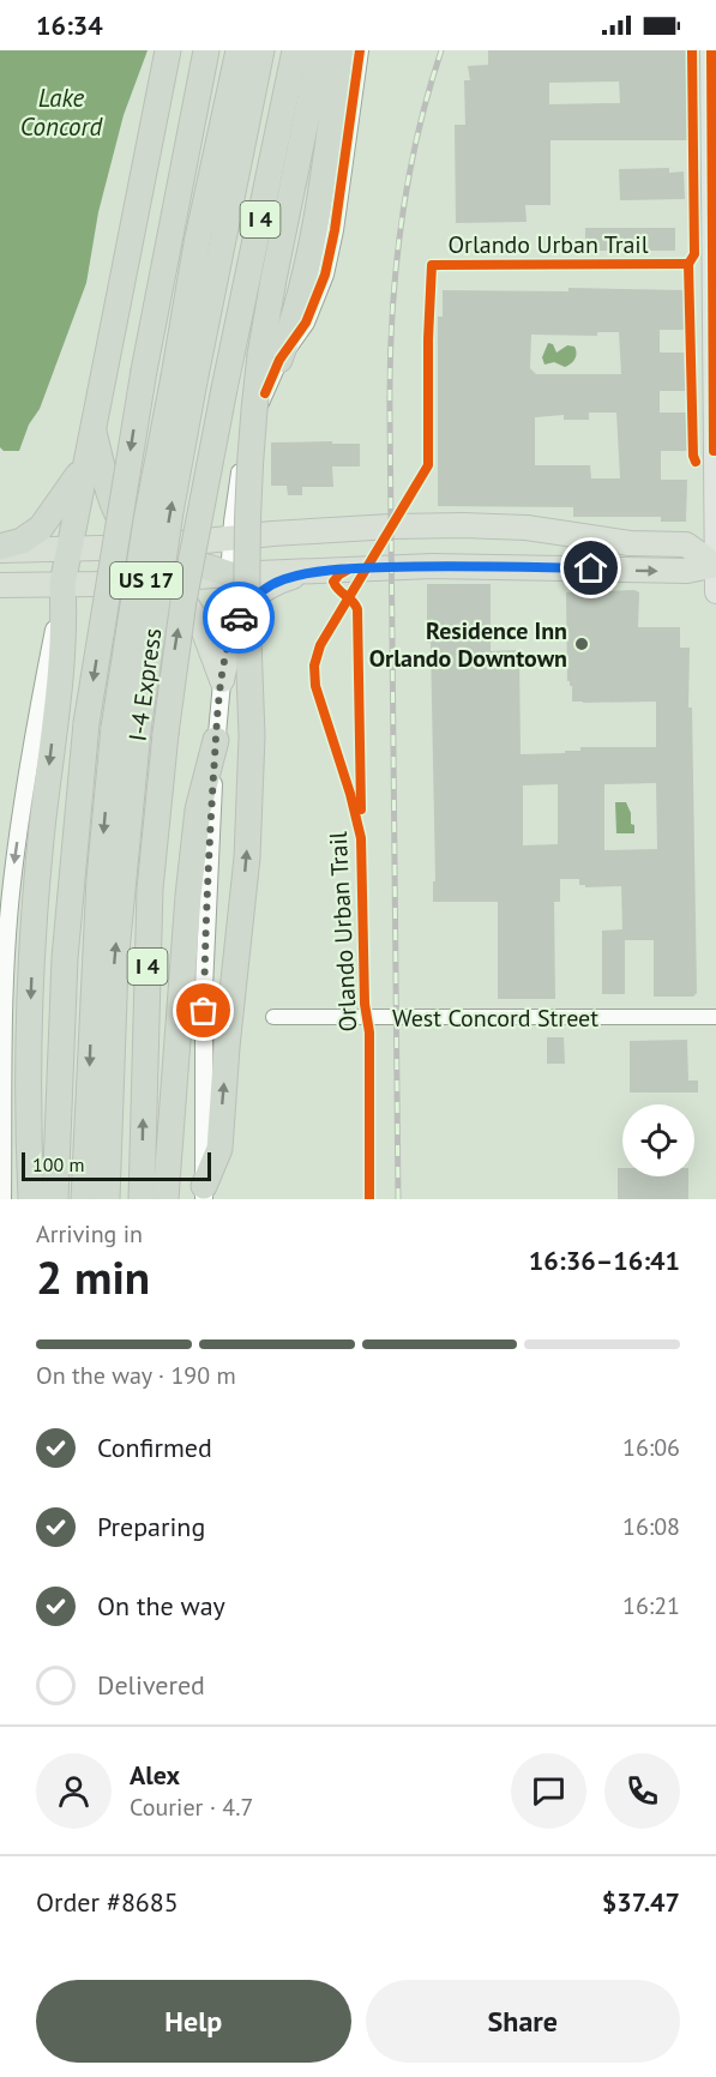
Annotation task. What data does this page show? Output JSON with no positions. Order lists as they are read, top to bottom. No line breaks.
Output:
{"streets":{"highway":["I 4","US 17","I-4 Express"],"street":["West Concord Street"],"cycle path":["Orlando Urban Trail"]},"water":["Lake Concord"],"places":["Residence Inn Orlando Downtown"],"scale_bar":"100 m","page":{"status":"16:34","scale":"100 m","heading":["2 min","Arriving in","16:36–16:41"],"panel":["Alex","Courier · 4.7","Order #8685","$37.47"],"bar":"On the way · 190 m","list":[["Confirmed","16:06"],["Preparing","16:08"],["On the way","16:21"],"Delivered"],"buttons":["Help","Share"]}}
